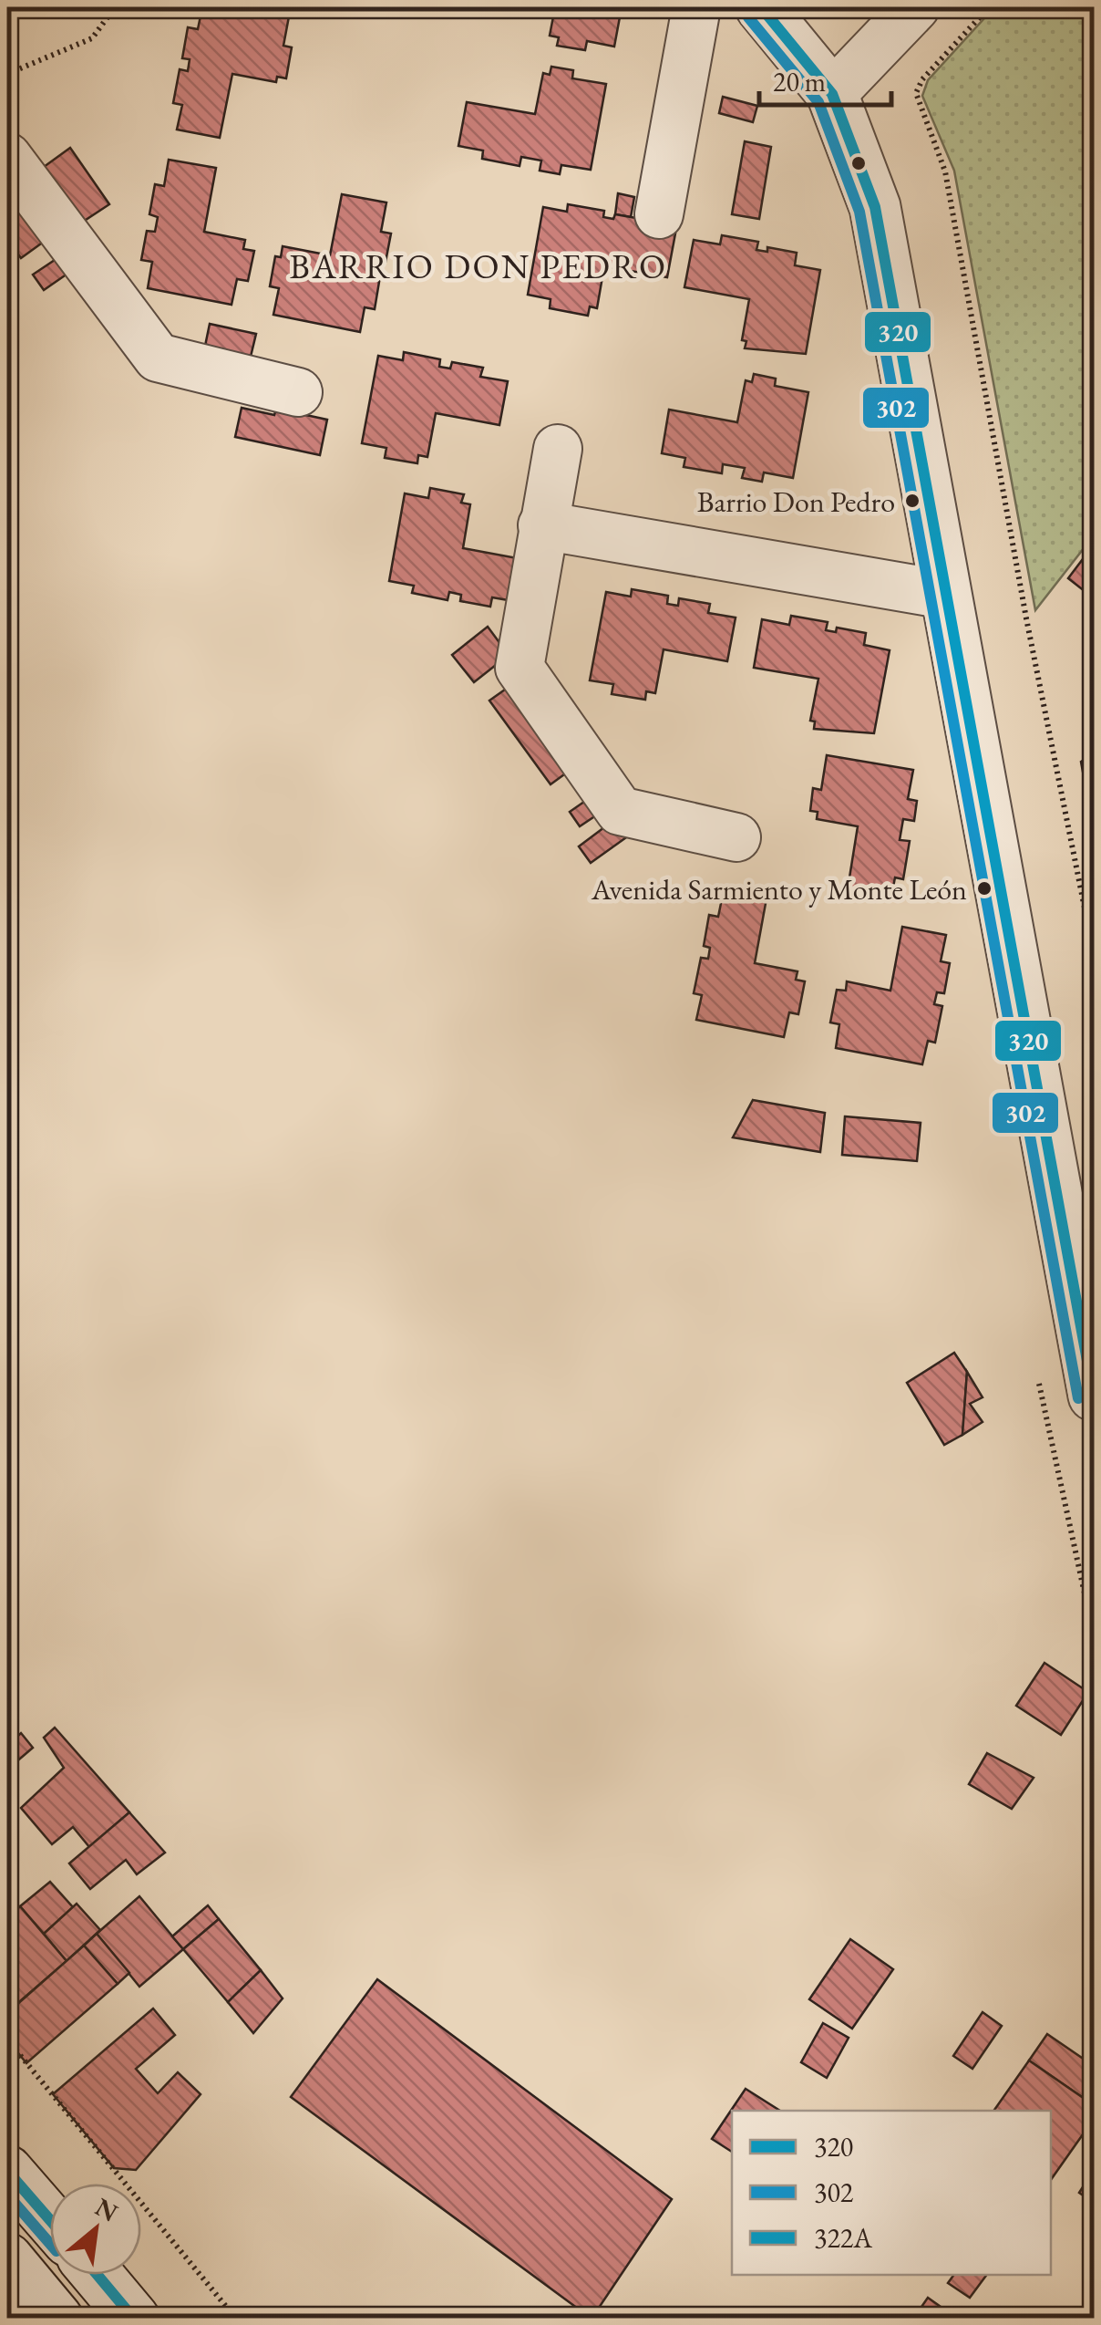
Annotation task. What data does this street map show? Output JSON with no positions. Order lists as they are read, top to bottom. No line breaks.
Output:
{"districts":["BARRIO DON PEDRO"],"places":["Barrio Don Pedro","Avenida Sarmiento y Monte León"],"lines":["transit line 320","transit line 302","transit line 322A"],"legend":["320","302","322A"],"scale_bar":"20 m","north":"top right"}
